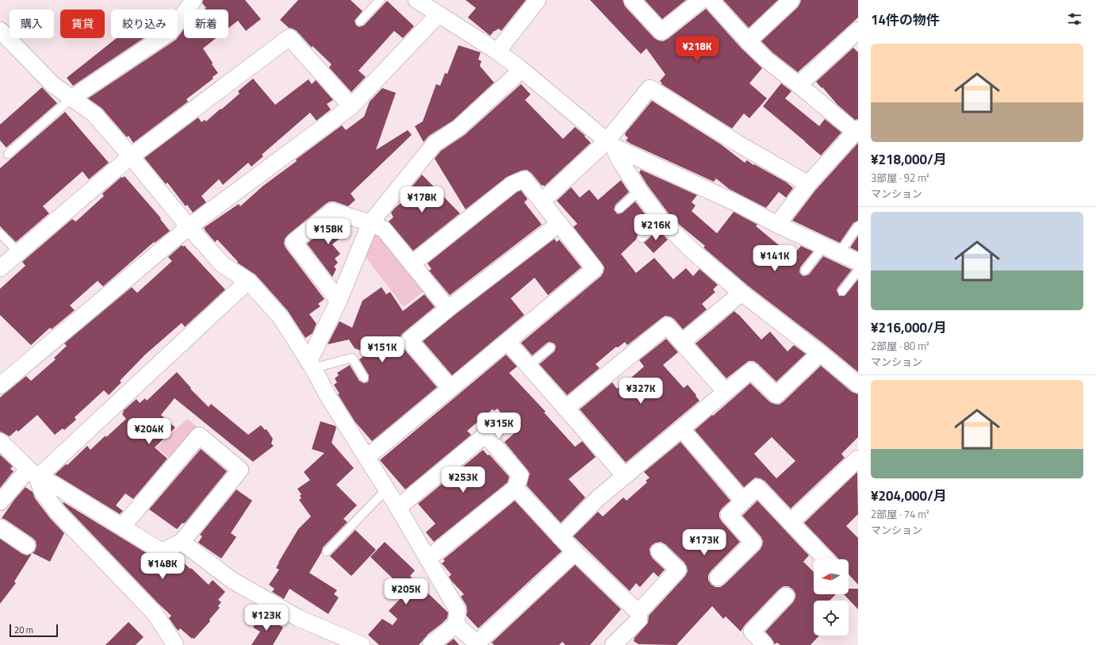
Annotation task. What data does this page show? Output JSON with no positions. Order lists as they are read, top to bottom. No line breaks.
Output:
{"scale_bar":"20 m","north":"left","page":{"heading":"14件の物件","chip":["購入","賃貸","絞り込み","新着"],"price":["¥218K","¥178K","¥216K","¥158K","¥141K","¥151K","¥327K","¥315K","¥204K","¥253K","¥173K","¥148K","¥205K","¥123K"],"list":[{"name":"¥218,000/月","note":"3部屋 · 92 m² · マンション"},{"name":"¥216,000/月","note":"2部屋 · 80 m² · マンション"},{"name":"¥204,000/月","note":"2部屋 · 74 m² · マンション"}],"scale":"20 m"}}
